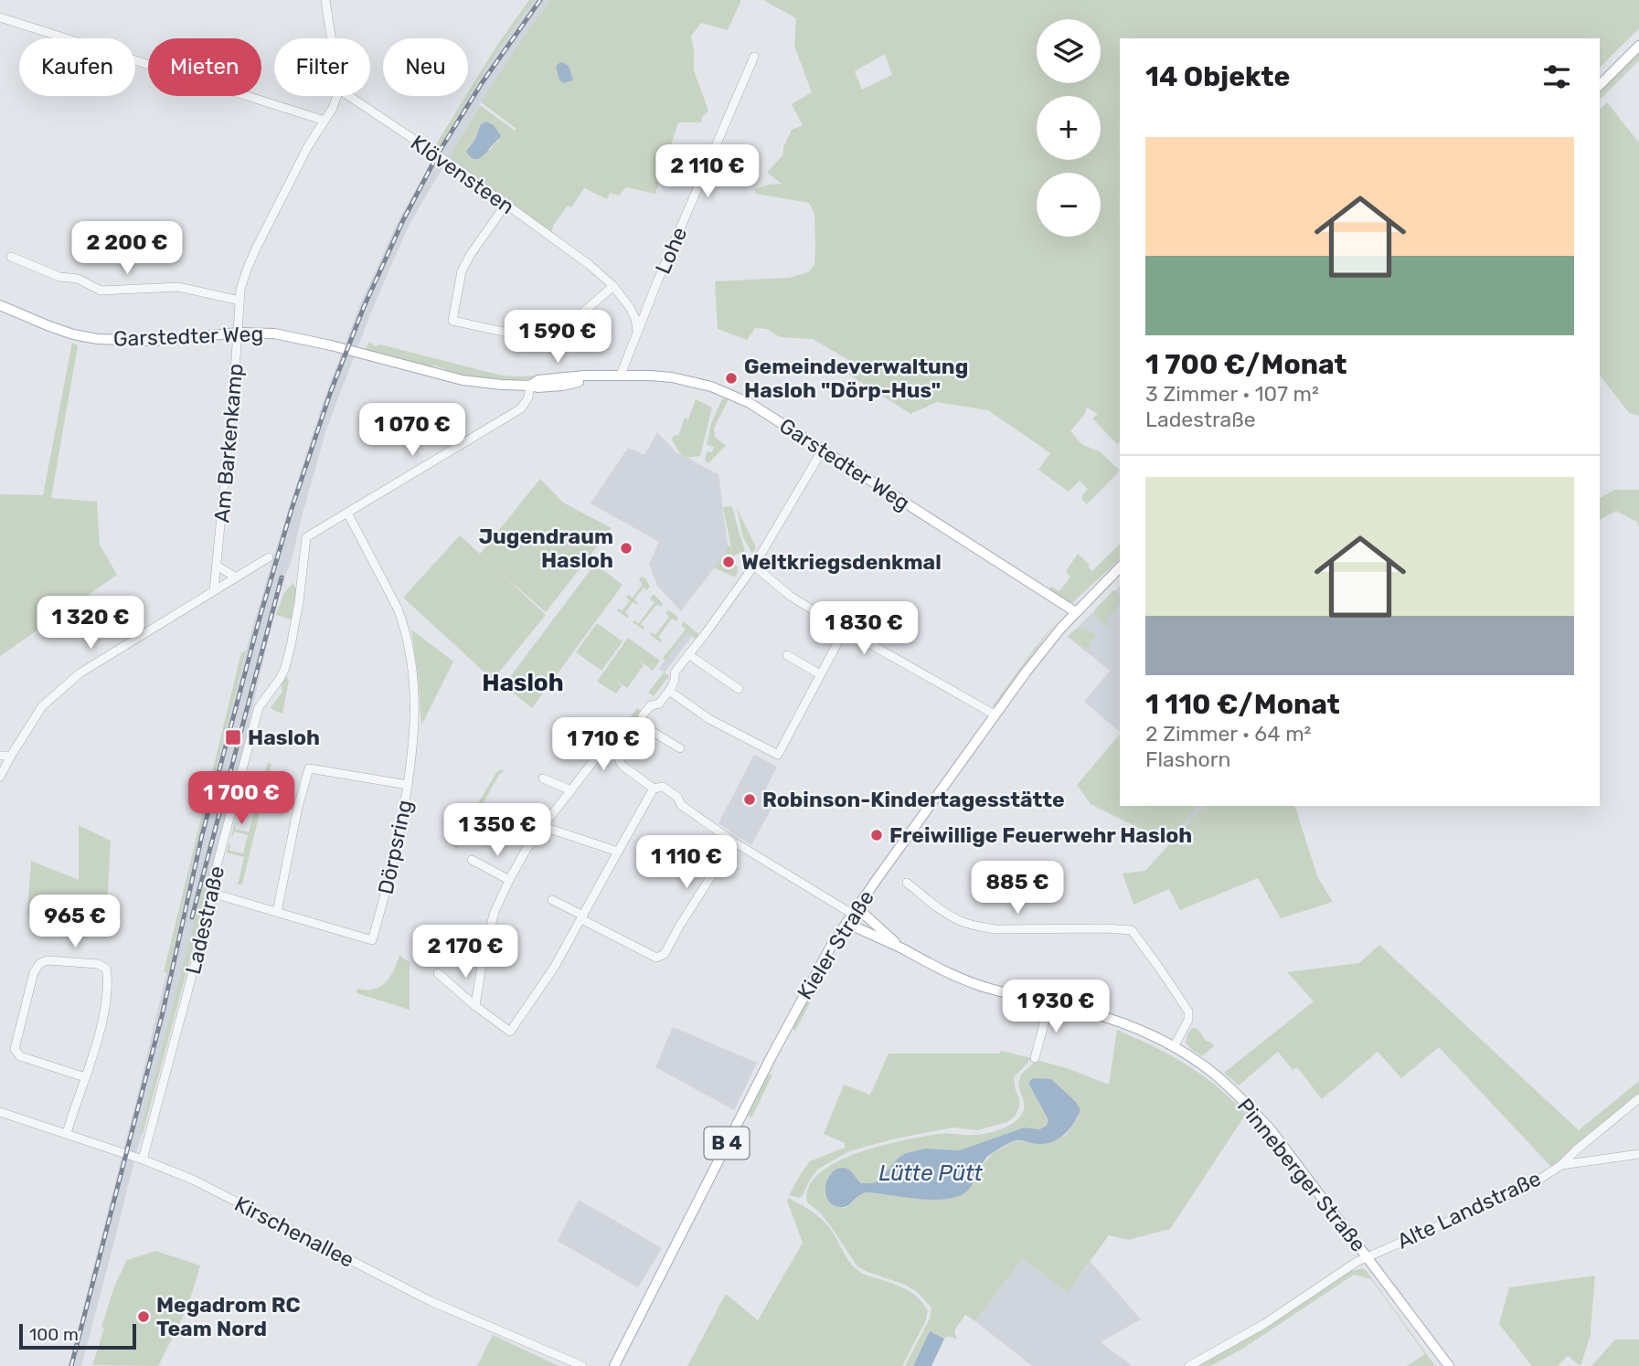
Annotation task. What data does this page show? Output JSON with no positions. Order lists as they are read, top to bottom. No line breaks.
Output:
{"streets":{"main road":["Garstedter Weg","Kieler Straße","B 4","Pinneberger Straße"],"street":["Klövensteen","Lohe","Am Barkenkamp","Dörpsring","Ladestraße","Alte Landstraße","Kirschenallee"]},"crossings":[["Klövensteen","Lohe"],["Lohe","Garstedter Weg"],["Garstedter Weg","Am Barkenkamp"],["Garstedter Weg","Kieler Straße"],["Dörpsring","Ladestraße"],["Ladestraße","Kirschenallee"],["Kieler Straße","Pinneberger Straße"],["Pinneberger Straße","Alte Landstraße"]],"districts":["Hasloh"],"water":["Lütte Pütt"],"places":{"other":["Gemeindeverwaltung Hasloh \"Dörp-Hus\"","Jugendraum Hasloh","Weltkriegsdenkmal","Robinson-Kindertagesstätte","Freiwillige Feuerwehr Hasloh","Megadrom RC Team Nord"],"transit":["Hasloh"]},"scale_bar":"100 m","page":{"map_buttons":["+","−"],"chip":["Kaufen","Mieten","Filter","Neu"],"heading":"14 Objekte","list":[{"name":"1 700 €/Monat","note":"3 Zimmer · 107 m² · Ladestraße"},{"name":"1 110 €/Monat","note":"2 Zimmer · 64 m² · Flashorn"}],"price":["2 110 €","2 200 €","1 590 €","1 070 €","1 320 €","1 830 €","1 710 €","1 700 €","1 350 €","1 110 €","885 €","965 €","2 170 €","1 930 €"],"scale":"100 m"}}
